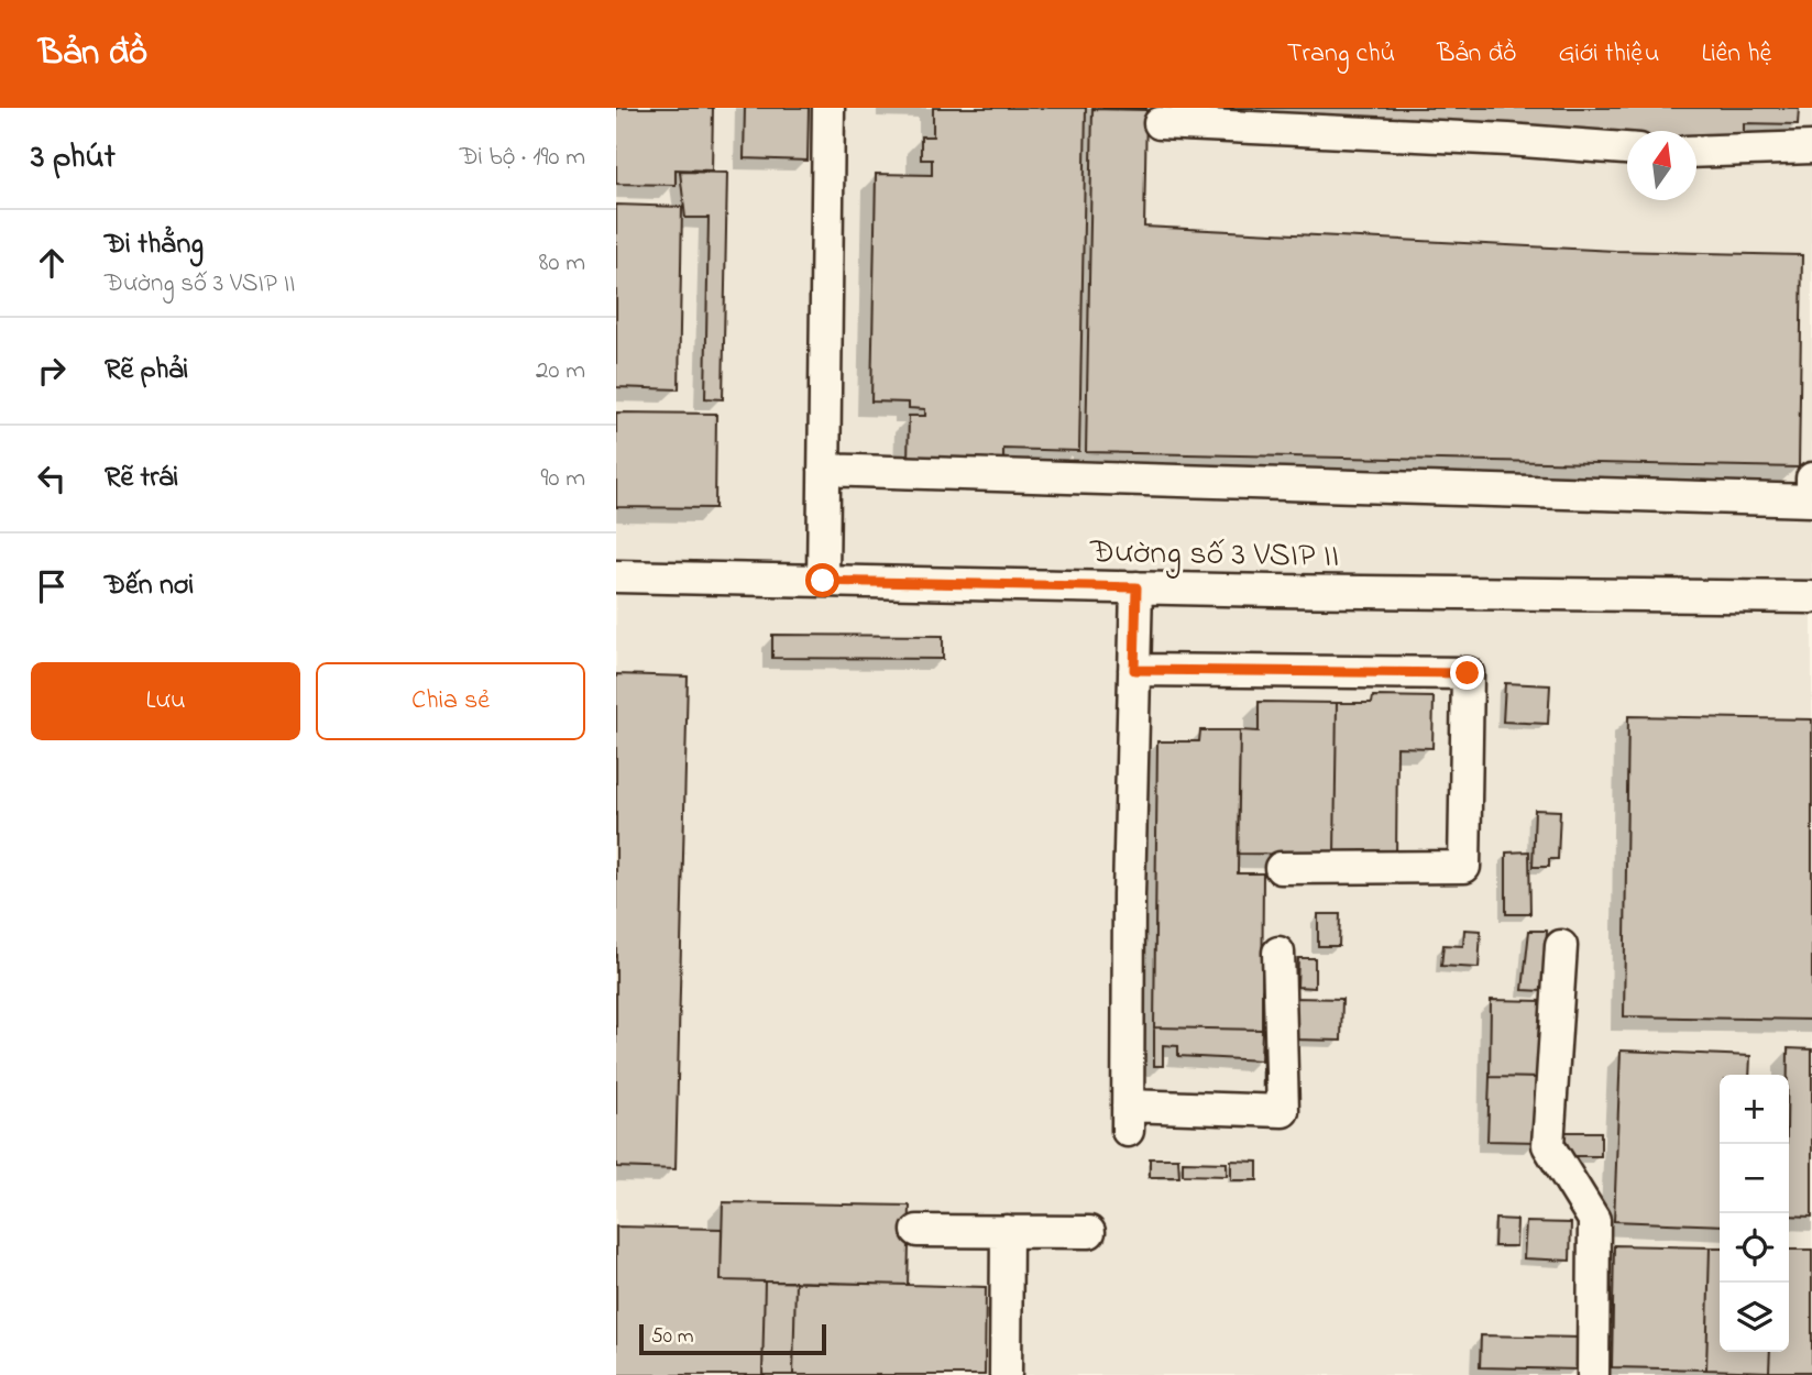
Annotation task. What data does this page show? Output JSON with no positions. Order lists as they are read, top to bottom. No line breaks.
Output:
{"streets":{"street":["Đường số 3 VSIP II"]},"scale_bar":"50 m","north":"top","page":{"header":"Bản đồ","nav":["Trang chủ","Bản đồ","Giới thiệu","Liên hệ"],"heading":["3 phút","Đi bộ · 190 m"],"list":[["Đi thẳng","Đường số 3 VSIP II","80 m"],["Rẽ phải","20 m"],["Rẽ trái","90 m"],"Đến nơi"],"buttons":["Lưu","Chia sẻ"],"map_buttons":["+","−"],"scale":"50 m"}}
